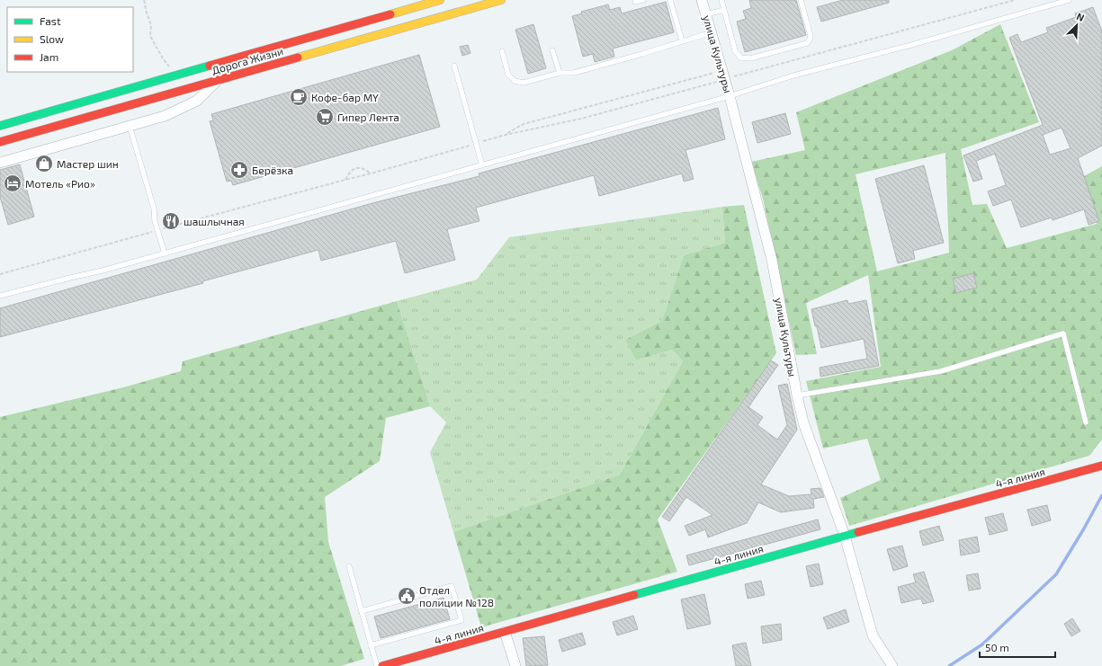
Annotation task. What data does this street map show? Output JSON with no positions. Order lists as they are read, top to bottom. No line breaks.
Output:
{"streets":{"main road":["Дорога Жизни","4-я линия"],"street":["улица Культуры"]},"crossings":[["улица Культуры","4-я линия"]],"places":{"cafe":["Кофе-бар MY"],"supermarket":["Гипер Лента"],"shop":["Мастер шин"],"pharmacy":["Берёзка"],"hotel":["Мотель «Рио»"],"restaurant":["шашлычная"],"public building":["Отдел полиции №128"]},"legend":["Fast","Slow","Jam"],"scale_bar":"50 m","north":"top right"}
